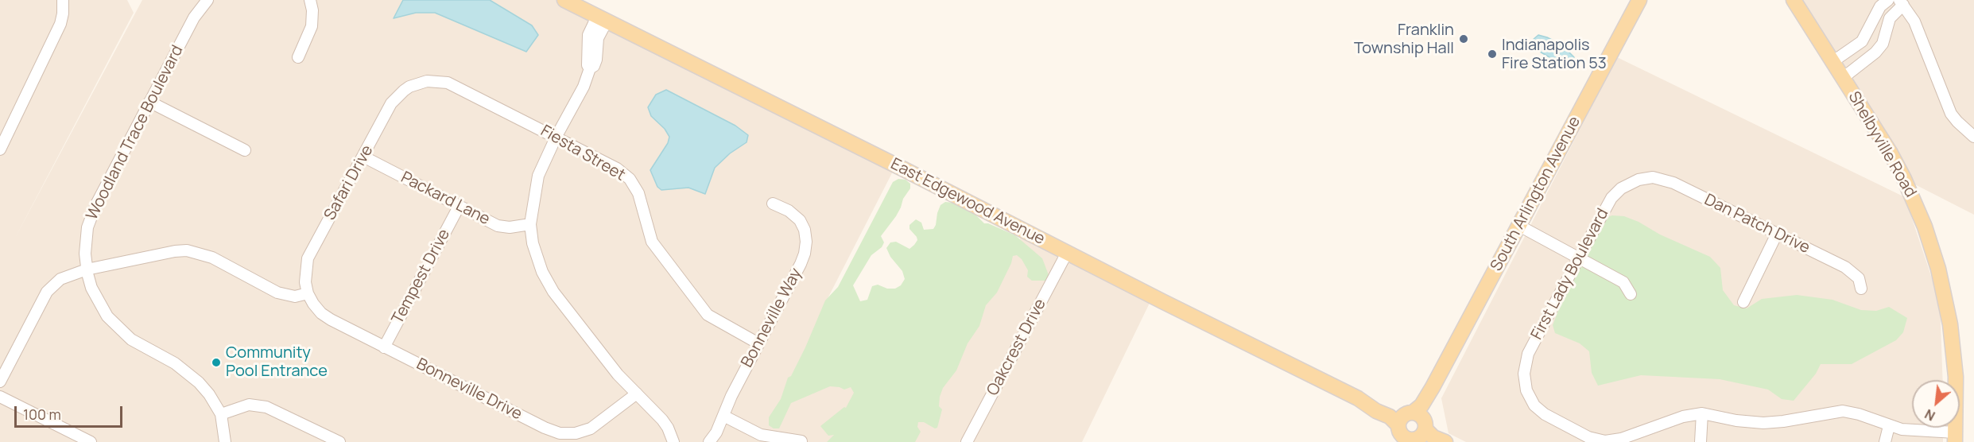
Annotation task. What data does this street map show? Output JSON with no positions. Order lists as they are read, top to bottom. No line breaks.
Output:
{"streets":{"main road":["Shelbyville Road","South Arlington Avenue","East Edgewood Avenue"],"street":["Woodland Trace Boulevard","Fiesta Street","Safari Drive","Packard Lane","Dan Patch Drive","First Lady Boulevard","Tempest Drive","Bonneville Way","Oakcrest Drive","Bonneville Drive"]},"crossings":[["Fiesta Street","Safari Drive"],["Fiesta Street","Bonneville Way"],["Safari Drive","Packard Lane"],["Safari Drive","Bonneville Drive"],["South Arlington Avenue","East Edgewood Avenue"],["Packard Lane","Tempest Drive"],["East Edgewood Avenue","Oakcrest Drive"],["Dan Patch Drive","First Lady Boulevard"],["Tempest Drive","Bonneville Drive"]],"places":["Franklin Township Hall","Indianapolis Fire Station 53","Community Pool Entrance"],"scale_bar":"100 m","north":"bottom left"}
